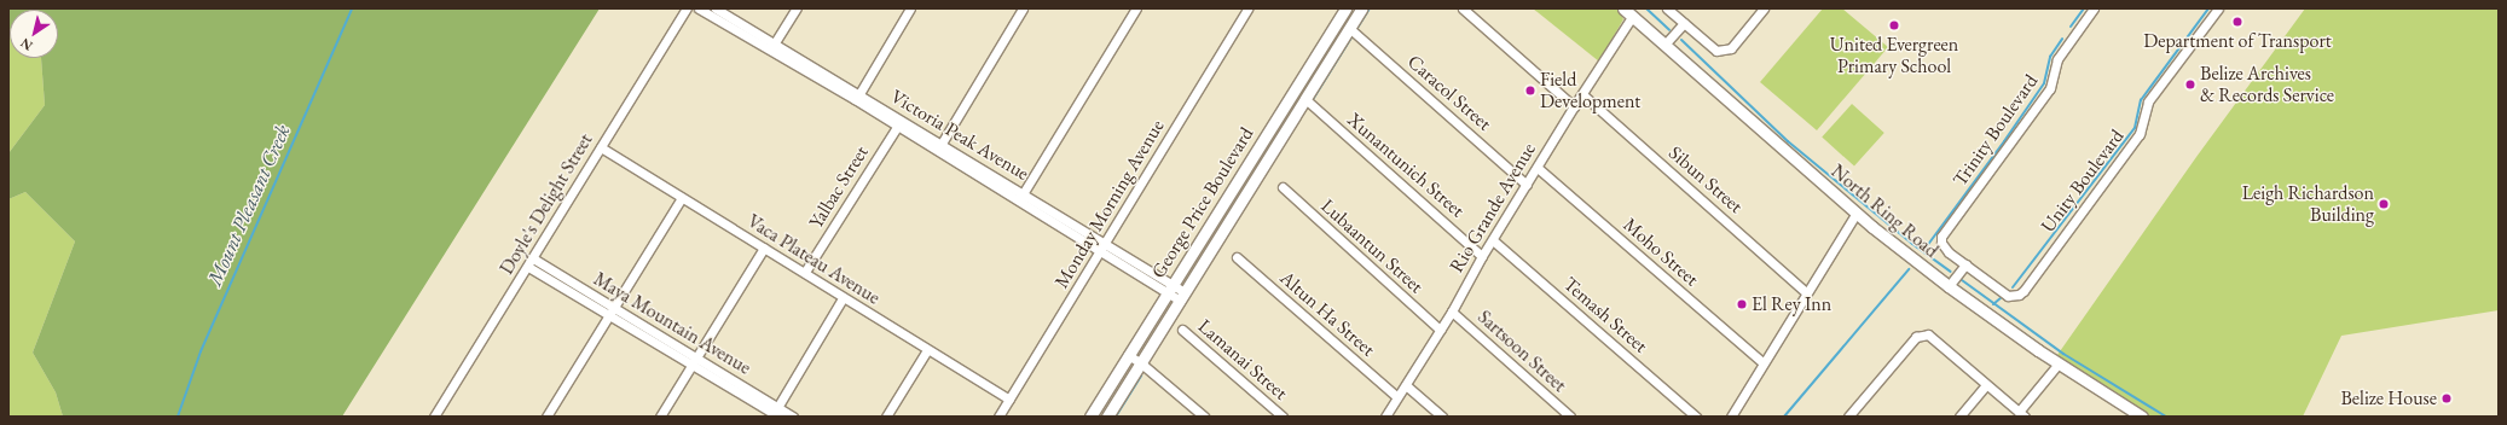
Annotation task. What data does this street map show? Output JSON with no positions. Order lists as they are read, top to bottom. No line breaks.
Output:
{"streets":{"main road":["George Price Boulevard","North Ring Road"],"street":["Caracol Street","Trinity Boulevard","Victoria Peak Avenue","Xunantunich Street","Sibun Street","Unity Boulevard","Yalbac Street","Doyle's Delight Street","Monday Morning Avenue","Rio Grande Avenue","Lubaantun Street","Moho Street","Vaca Plateau Avenue","Altun Ha Street","Temash Street","Maya Mountain Avenue","Sartsoon Street","Lamanai Street"]},"crossings":[["Caracol Street","George Price Boulevard"],["Caracol Street","Rio Grande Avenue"],["Trinity Boulevard","Unity Boulevard"],["Victoria Peak Avenue","Yalbac Street"],["Victoria Peak Avenue","George Price Boulevard"],["Victoria Peak Avenue","Monday Morning Avenue"],["Xunantunich Street","Rio Grande Avenue"],["Sibun Street","Rio Grande Avenue"],["Yalbac Street","Vaca Plateau Avenue"],["Doyle's Delight Street","Vaca Plateau Avenue"],["Doyle's Delight Street","Maya Mountain Avenue"],["Monday Morning Avenue","Vaca Plateau Avenue"],["Rio Grande Avenue","North Ring Road"],["Rio Grande Avenue","Lubaantun Street"],["Rio Grande Avenue","Moho Street"],["Rio Grande Avenue","Altun Ha Street"],["Rio Grande Avenue","Temash Street"],["Rio Grande Avenue","Sartsoon Street"]],"water":["Mount Pleasant Creek"],"places":["Department of Transport","United Evergreen Primary School","Belize Archives & Records Service","Field Development","Leigh Richardson Building","El Rey Inn","Belize House"],"north":"bottom left"}
